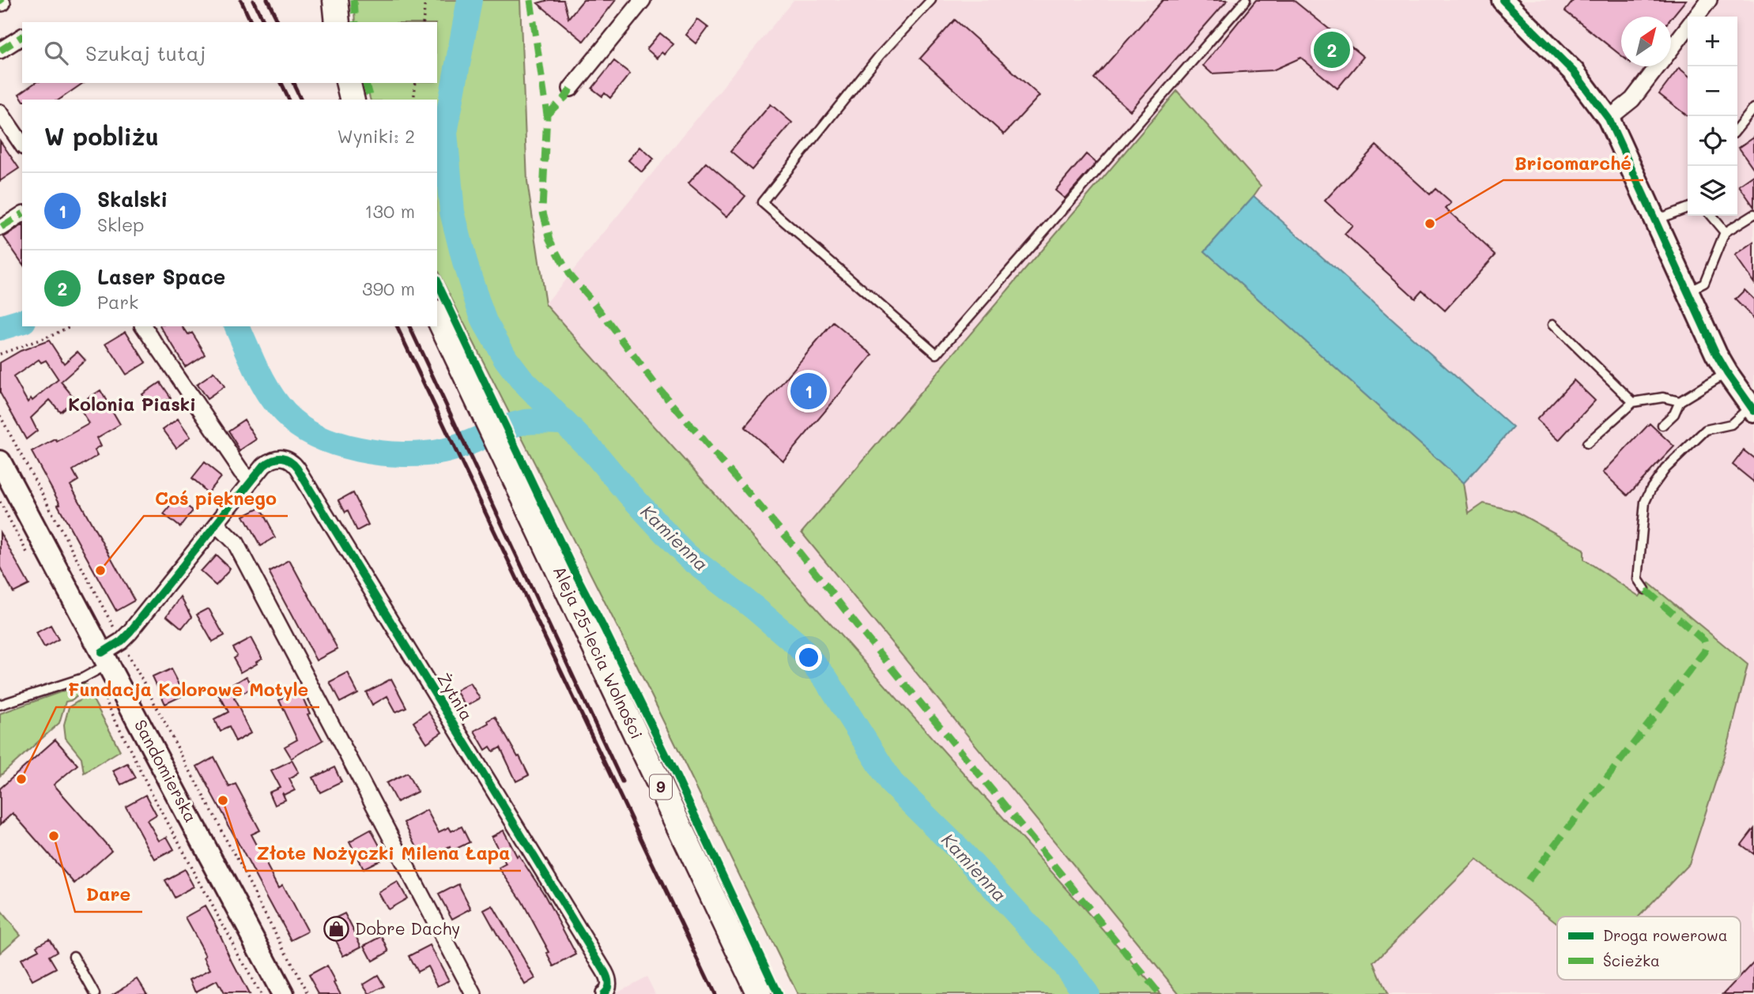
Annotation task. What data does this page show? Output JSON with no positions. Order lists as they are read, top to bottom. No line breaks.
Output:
{"streets":{"main road":["Aleja 25-lecia Wolności","9"],"street":["Żytnia","Sandomierska"]},"districts":["Kolonia Piaski"],"water":["Kamienna"],"places":{"other":["Bricomarché","Coś pięknego","Fundacja Kolorowe Motyle","Złote Nożyczki Milena Łapa","Dare"],"shop":["Dobre Dachy"]},"legend":["Droga rowerowa","Ścieżka"],"north":"top right","page":{"map_buttons":["+","−"],"search":"Szukaj tutaj","pins":["2","1"],"heading":["W pobliżu","Wyniki: 2"],"list":[{"mark":"1","name":"Skalski","note":"Sklep","value":"130 m"},{"mark":"2","name":"Laser Space","note":"Park","value":"390 m"}]}}
